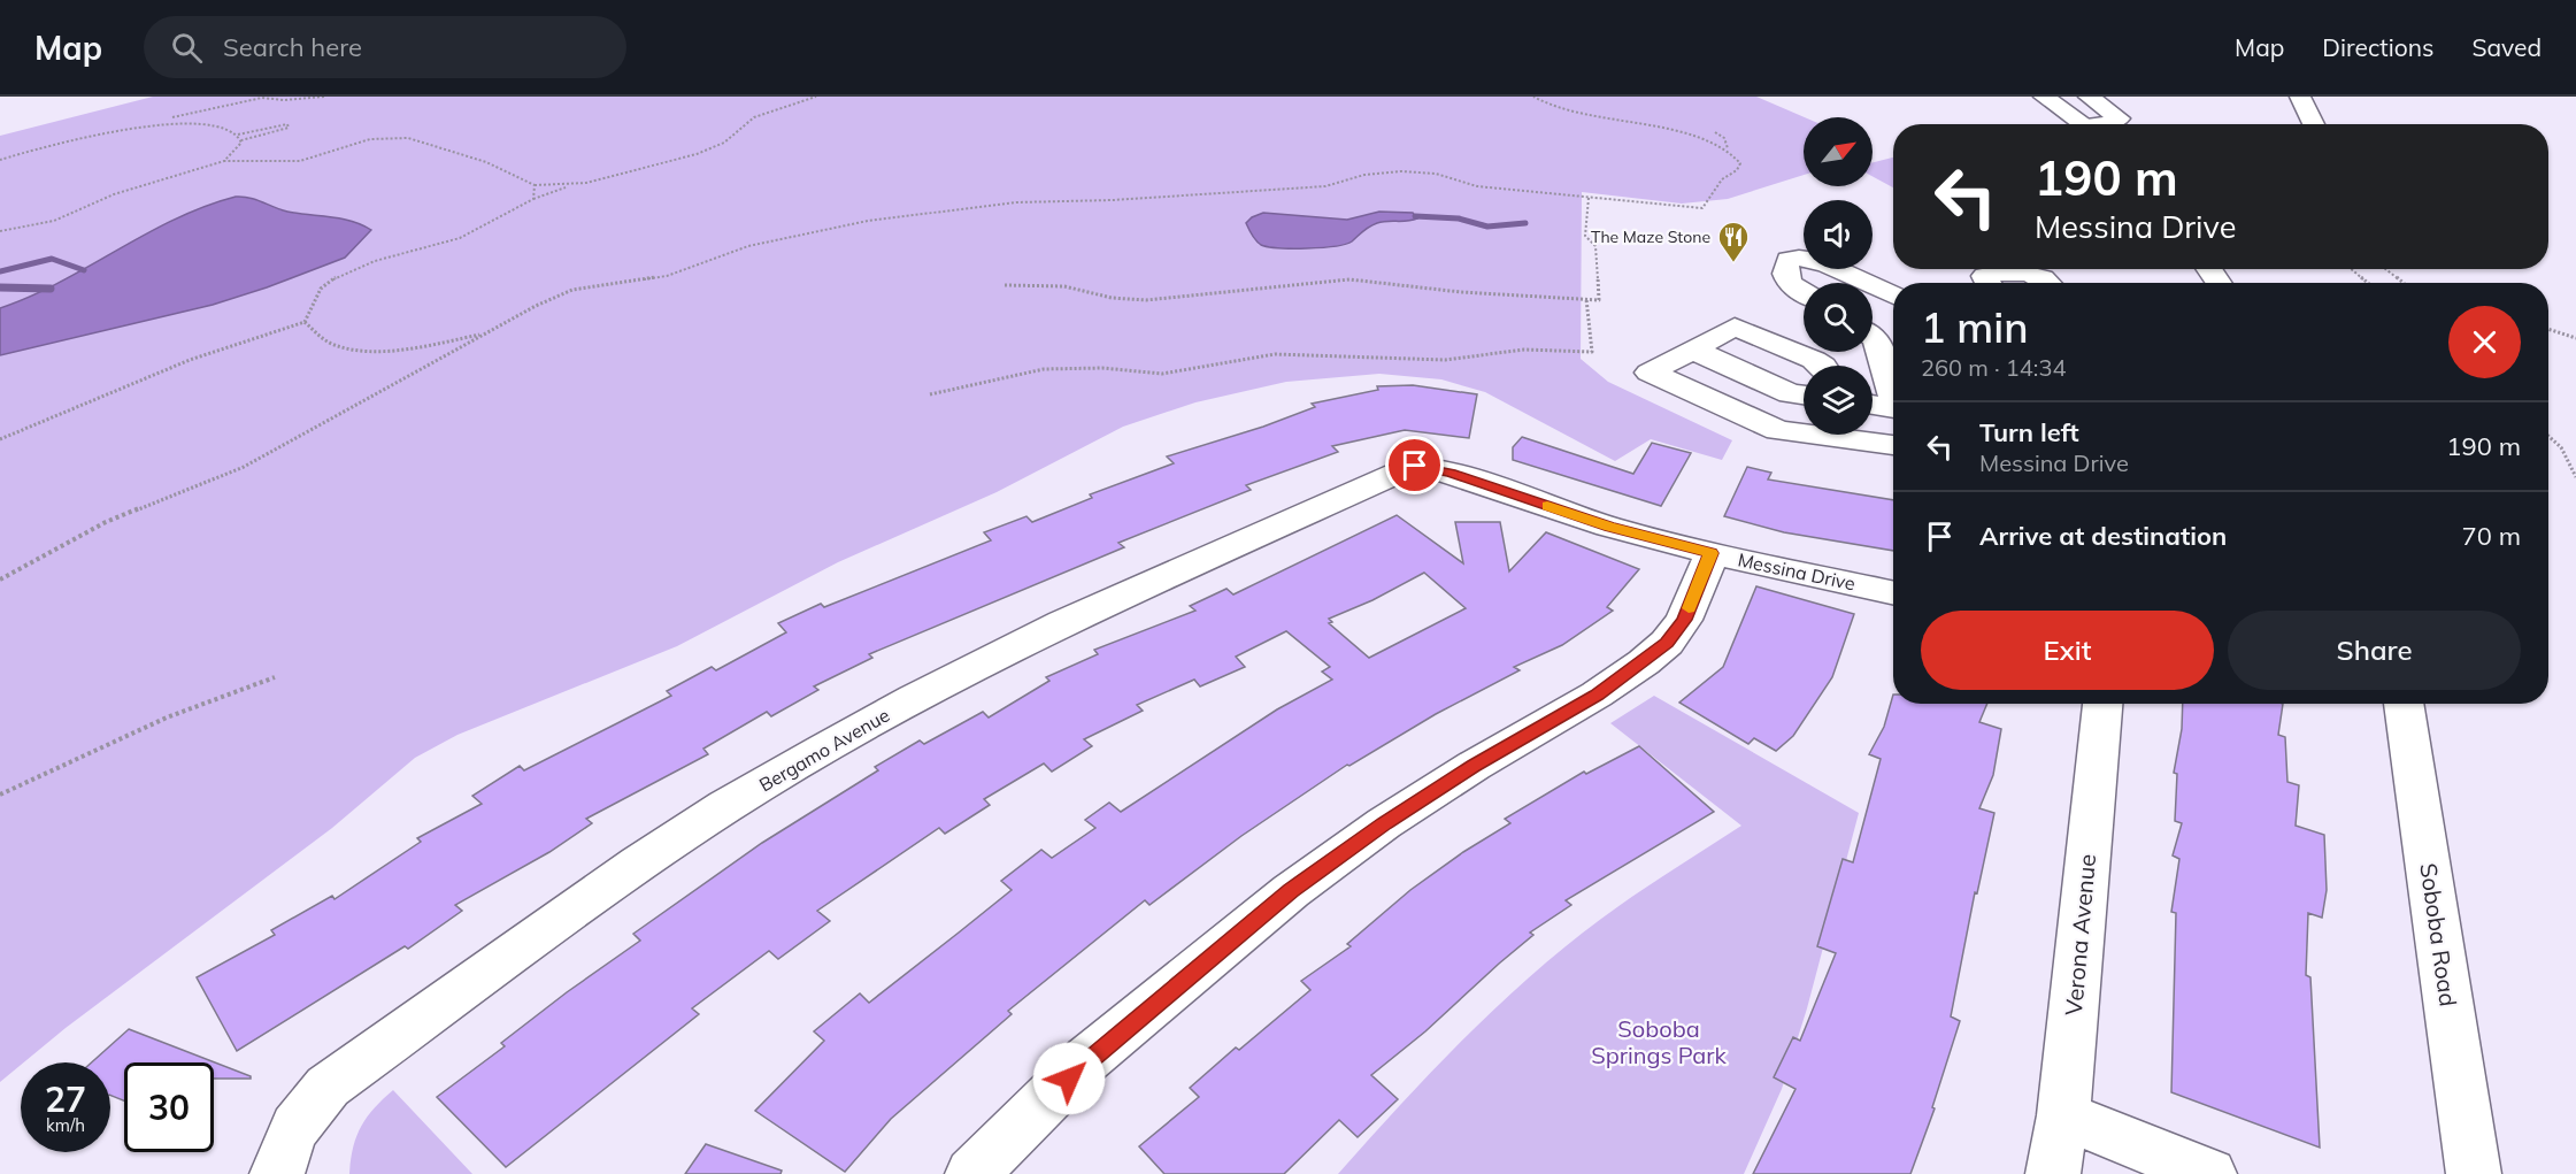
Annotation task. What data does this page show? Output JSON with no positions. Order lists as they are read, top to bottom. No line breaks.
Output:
{"streets":{"street":["Messina Drive","Bergamo Avenue","Verona Avenue","Soboba Road"]},"crossings":[["Messina Drive","Bergamo Avenue"]],"parks":["Soboba Springs Park"],"places":{"restaurant":["The Maze Stone"]},"north":"top right","page":{"header":"Map","search":"Search here","nav":["Map","Directions","Saved"],"turn":["190 m","Messina Drive"],"heading":["1 min","260 m · 14:34"],"list":[{"name":"Turn left","note":"Messina Drive","value":"190 m"},{"name":"Arrive at destination","value":"70 m"}],"buttons":["Exit","Share"],"speed":"27 km/h","limit":"30"}}
